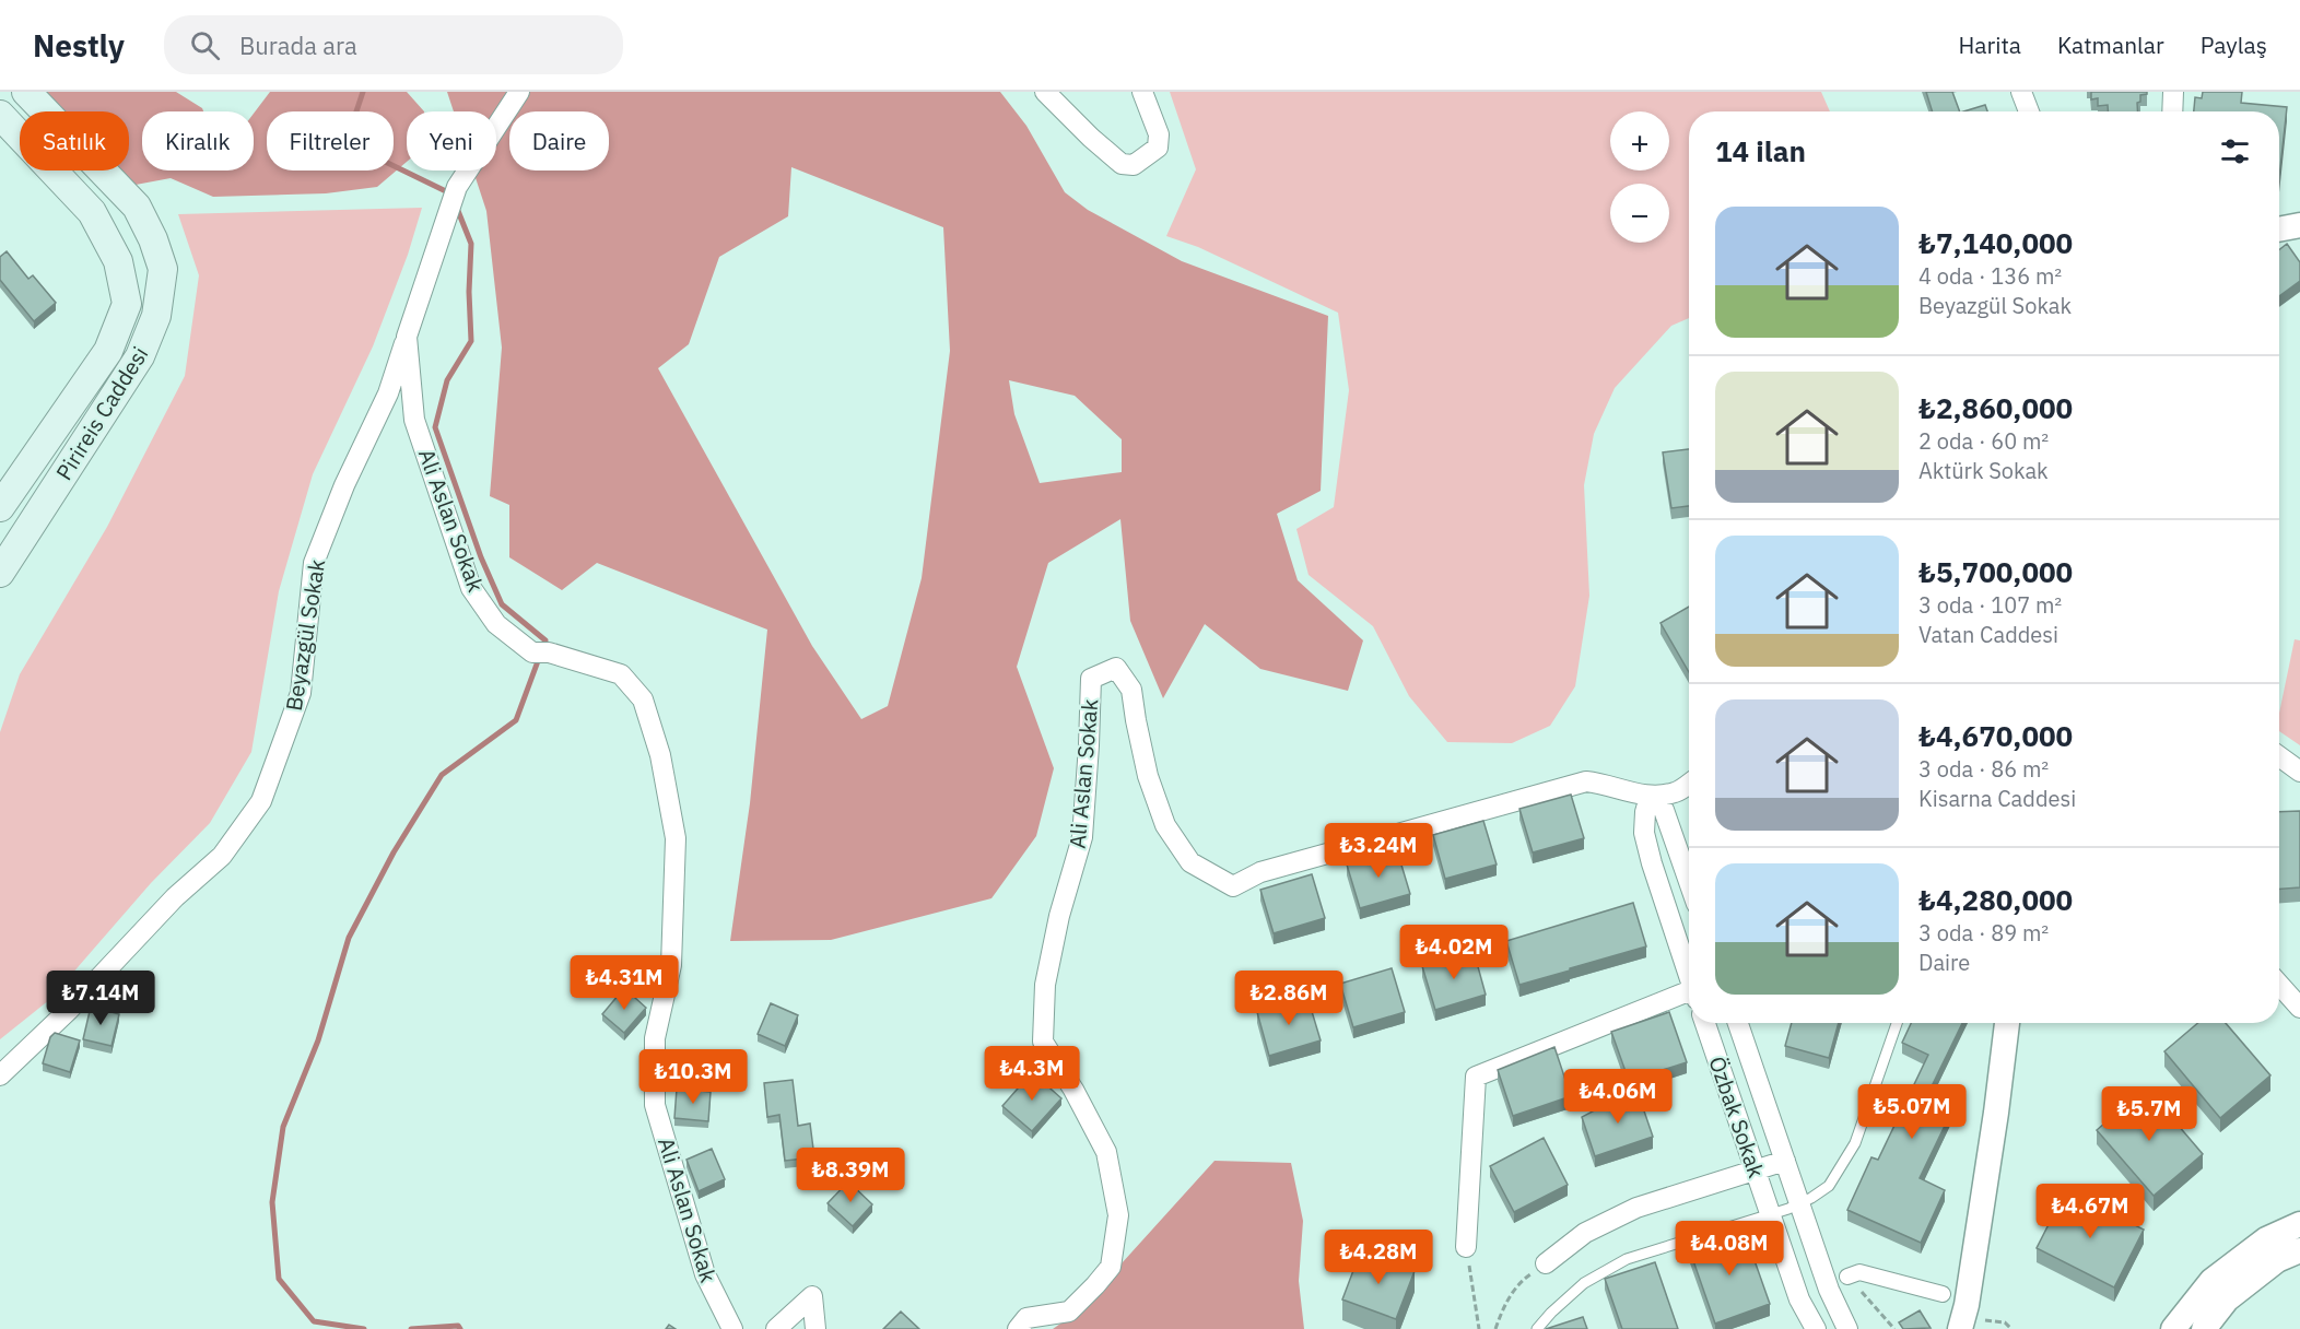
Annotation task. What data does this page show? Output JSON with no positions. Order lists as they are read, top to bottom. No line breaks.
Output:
{"streets":{"main road":["Pirireis Caddesi"],"street":["Ali Aslan Sokak","Beyazgül Sokak","Özbak Sokak"]},"crossings":[["Ali Aslan Sokak","Beyazgül Sokak"]],"page":{"header":"Nestly","search":"Burada ara","nav":["Harita","Katmanlar","Paylaş"],"map_buttons":["+","−"],"chip":["Satılık","Kiralık","Filtreler","Yeni","Daire"],"heading":"14 ilan","list":[{"name":"₺7,140,000","note":"4 oda · 136 m² · Beyazgül Sokak"},{"name":"₺2,860,000","note":"2 oda · 60 m² · Aktürk Sokak"},{"name":"₺5,700,000","note":"3 oda · 107 m² · Vatan Caddesi"},{"name":"₺4,670,000","note":"3 oda · 86 m² · Kisarna Caddesi"},{"name":"₺4,280,000","note":"3 oda · 89 m² · Daire"}],"price":["₺3.24M","₺4.02M","₺4.31M","₺7.14M","₺2.86M","₺4.3M","₺10.3M","₺4.06M","₺5.07M","₺5.7M","₺8.39M","₺4.67M","₺4.08M","₺4.28M"]}}
